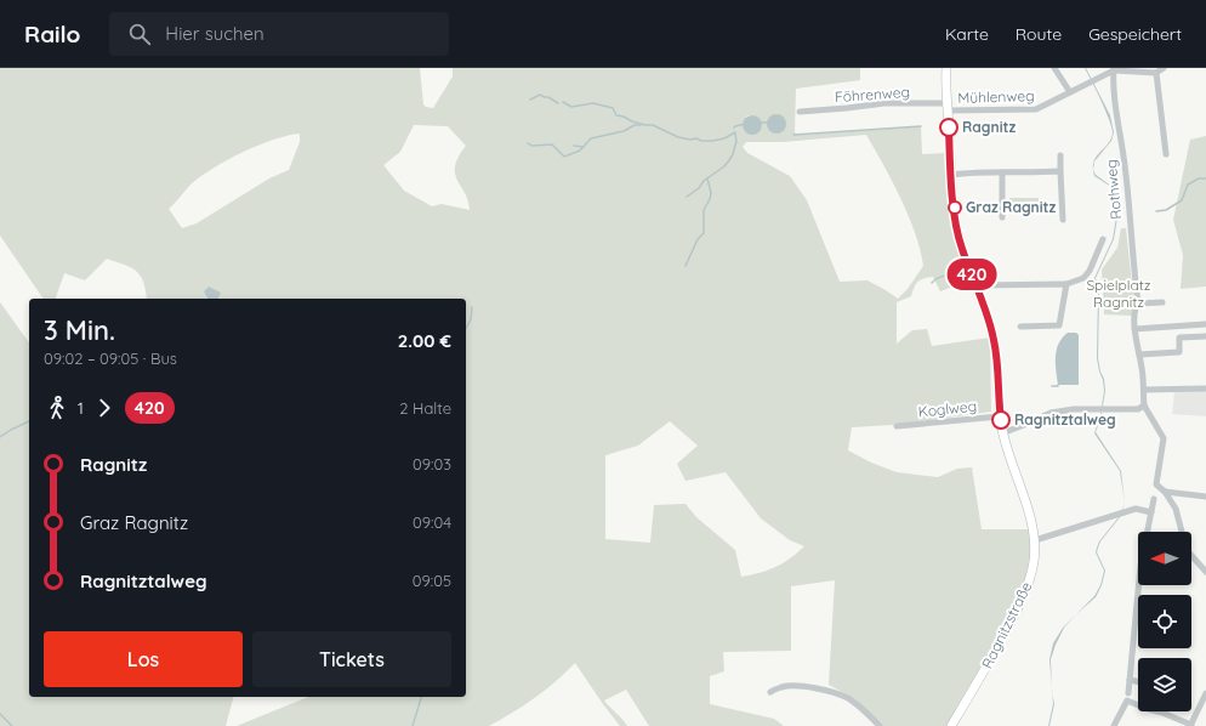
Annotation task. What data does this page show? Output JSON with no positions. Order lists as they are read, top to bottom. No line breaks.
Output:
{"streets":{"main road":["Ragnitzstraße"],"street":["Föhrenweg","Mühlenweg","Rothweg","Koglweg"]},"crossings":[["Föhrenweg","Mühlenweg"],["Föhrenweg","Ragnitzstraße"],["Mühlenweg","Rothweg"],["Mühlenweg","Ragnitzstraße"],["Koglweg","Ragnitzstraße"]],"parks":["Spielplatz Ragnitz"],"places":["Ragnitz","Graz Ragnitz","Ragnitztalweg"],"lines":["bus line 420"],"north":"left","page":{"header":"Railo","search":"Hier suchen","nav":["Karte","Route","Gespeichert"],"on_map":"420","heading":["3 Min.","09:02 – 09:05 · Bus","2.00 €"],"legs":["1","420","2 Halte"],"list":[{"name":"Ragnitz","value":"09:03"},{"name":"Graz Ragnitz","value":"09:04"},{"name":"Ragnitztalweg","value":"09:05"}],"buttons":["Los","Tickets"]}}
